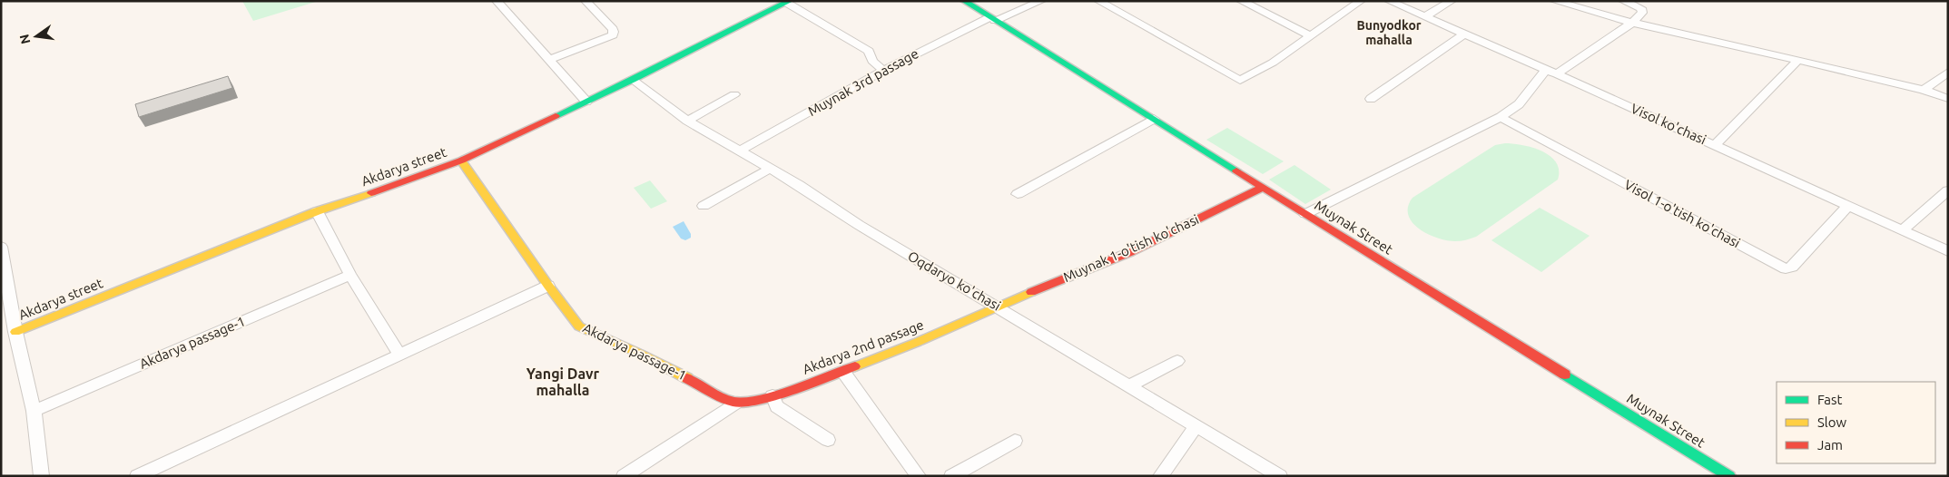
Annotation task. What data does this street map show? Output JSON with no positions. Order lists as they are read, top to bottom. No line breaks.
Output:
{"streets":{"street":["Muynak 3rd passage","Visol ko'chasi","Akdarya street","Visol 1-o'tish ko'chasi","Muynak Street","Muynak 1-o'tish ko'chasi","Oqdaryo ko'chasi","Akdarya passage-1","Akdarya 2nd passage"]},"crossings":[["Muynak 3rd passage","Muynak Street"],["Muynak 3rd passage","Oqdaryo ko'chasi"],["Visol ko'chasi","Visol 1-o'tish ko'chasi"],["Akdarya street","Oqdaryo ko'chasi"],["Akdarya street","Akdarya passage-1"],["Muynak Street","Muynak 1-o'tish ko'chasi"],["Muynak 1-o'tish ko'chasi","Oqdaryo ko'chasi"],["Muynak 1-o'tish ko'chasi","Akdarya 2nd passage"],["Oqdaryo ko'chasi","Akdarya 2nd passage"],["Akdarya passage-1","Akdarya 2nd passage"]],"districts":["Bunyodkor mahalla","Yangi Davr mahalla"],"legend":["Fast","Slow","Jam"],"north":"left"}
